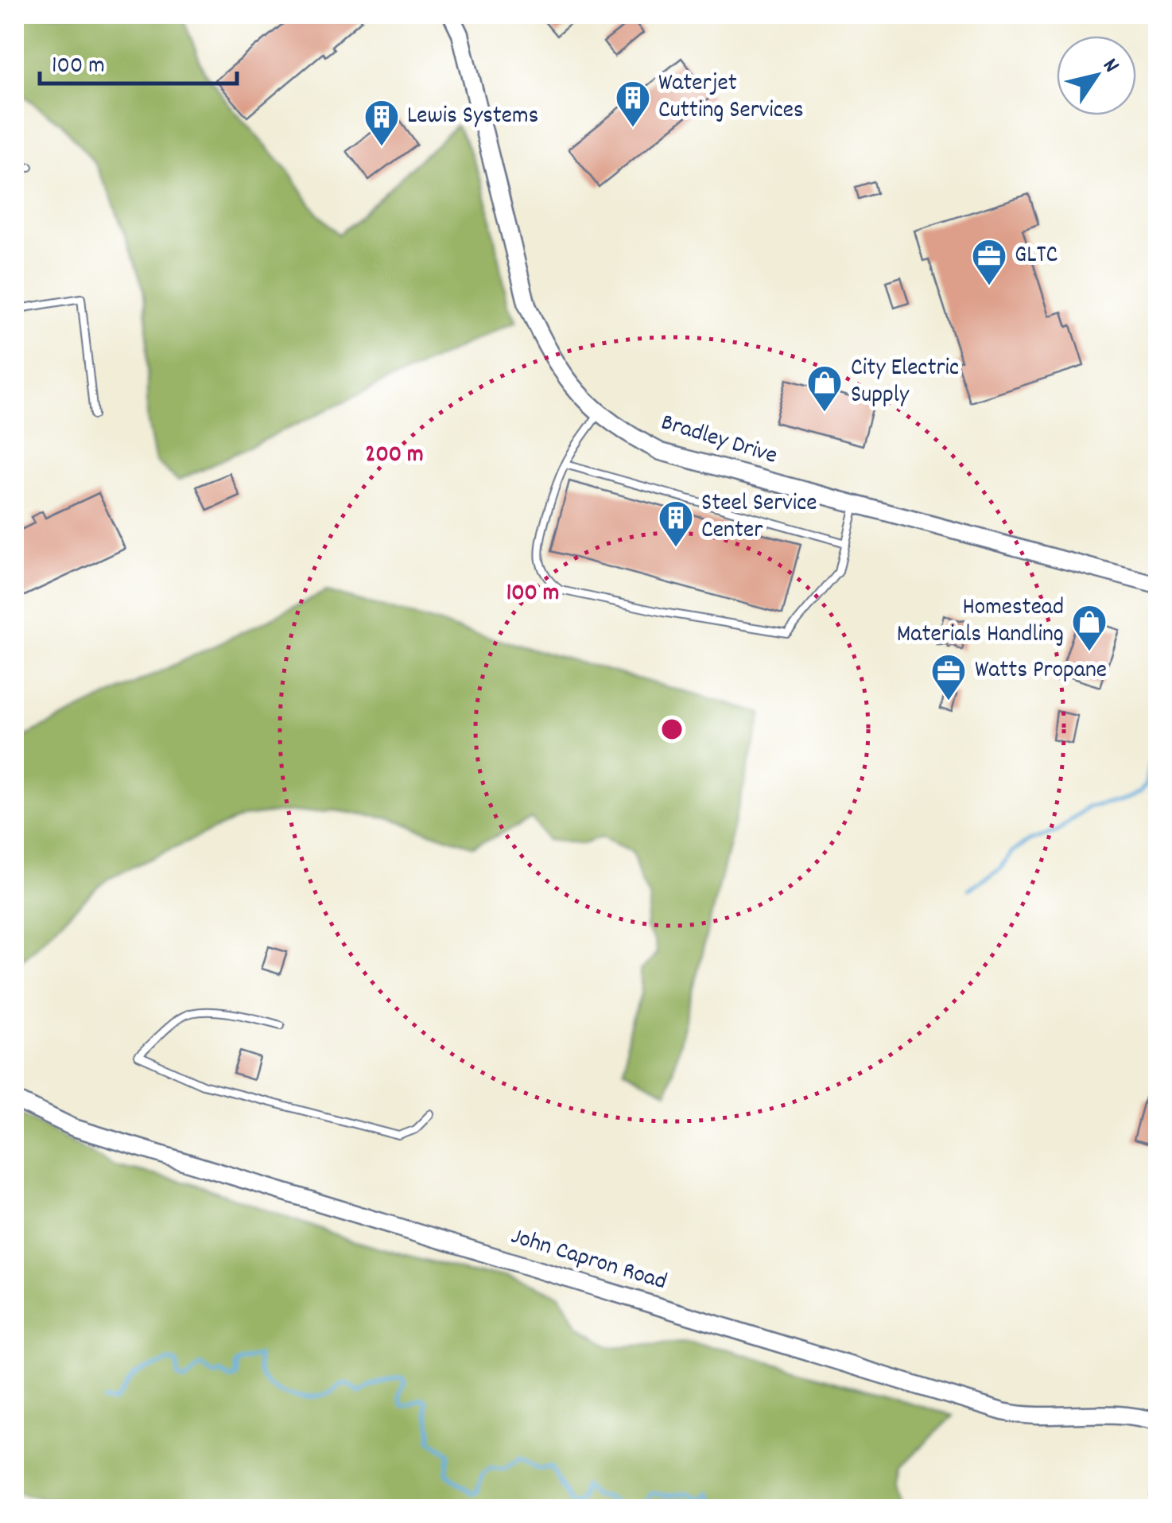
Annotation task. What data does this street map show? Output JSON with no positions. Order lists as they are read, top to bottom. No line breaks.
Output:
{"streets":{"street":["Bradley Drive","John Capron Road"]},"places":{"building":["Waterjet Cutting Services","Lewis Systems","Steel Service Center"],"office":["GLTC","Watts Propane"],"shop":["City Electric Supply","Homestead Materials Handling"]},"scale_bar":"100 m","north":"top right","rings":["200 m","100 m"]}
